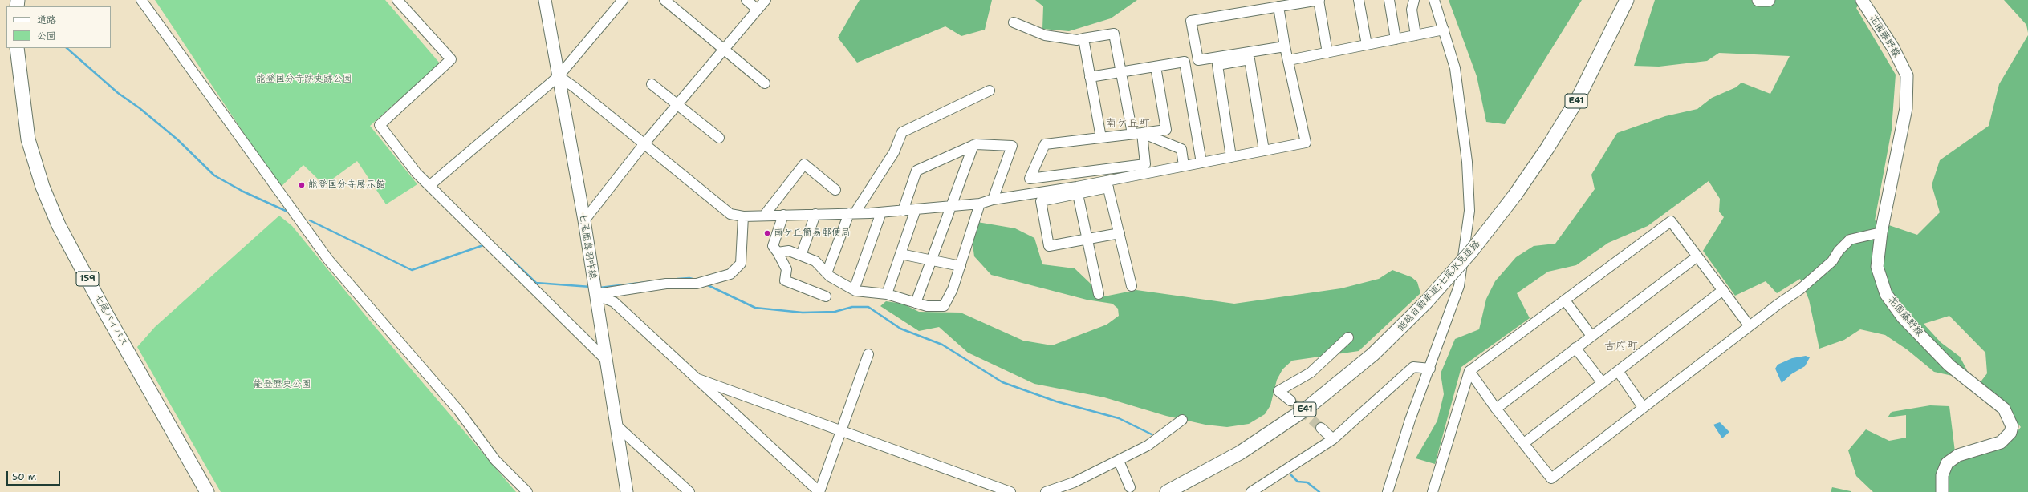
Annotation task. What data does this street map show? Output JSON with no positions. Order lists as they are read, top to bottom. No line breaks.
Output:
{"streets":{"highway":["E41","159","能越自動車道;七尾氷見道路","七尾バイパス"],"main road":["花園藤野線","七尾鹿島羽咋線"]},"districts":["南ケ丘町","古府町"],"parks":["能登国分寺跡史跡公園","能登歴史公園"],"places":["能登国分寺展示館","南ケ丘簡易郵便局"],"legend":["道路","公園"],"scale_bar":"50 m"}
